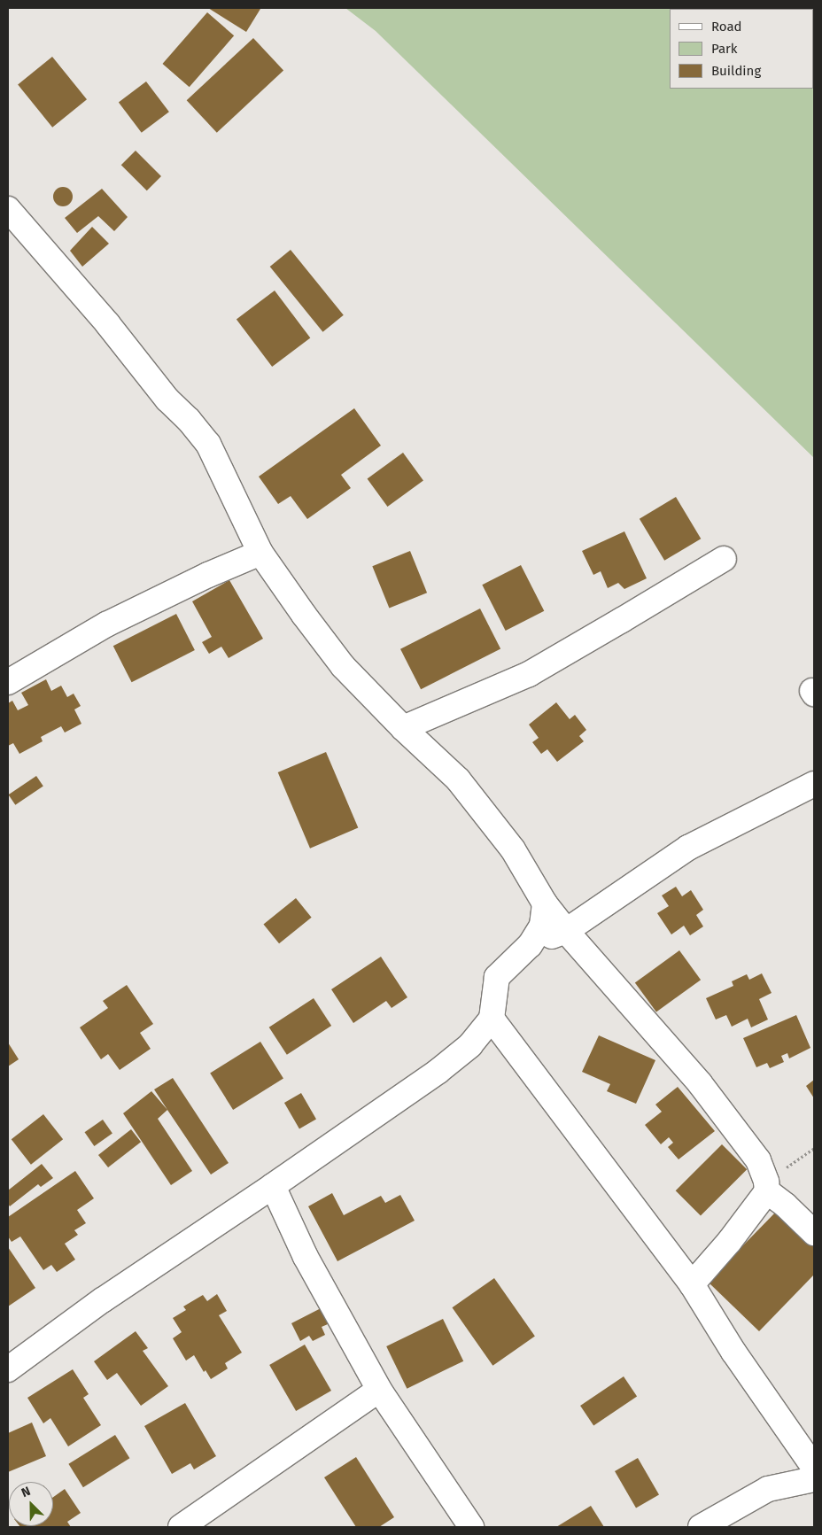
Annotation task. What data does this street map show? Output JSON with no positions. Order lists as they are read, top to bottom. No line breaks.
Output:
{"legend":["Road","Park","Building"],"north":"top left"}
